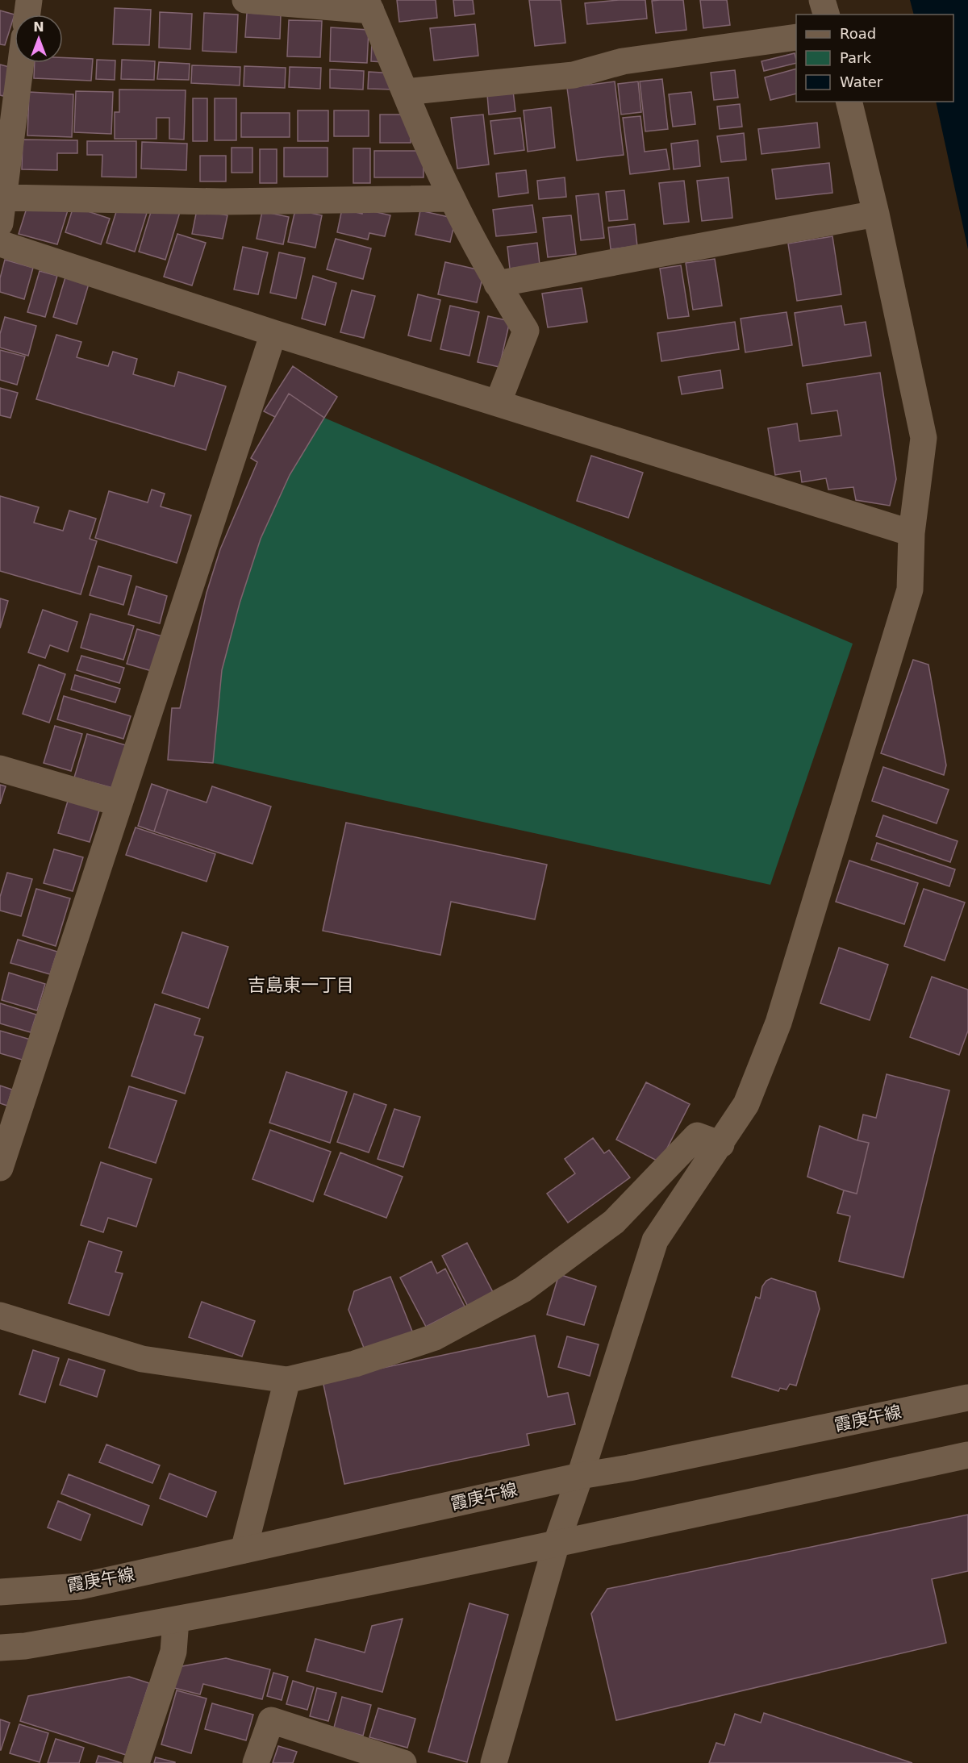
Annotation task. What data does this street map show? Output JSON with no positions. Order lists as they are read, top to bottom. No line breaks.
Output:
{"streets":{"street":["霞庚午線"]},"districts":["吉島東一丁目"],"legend":["Road","Park","Water"],"north":"top"}
